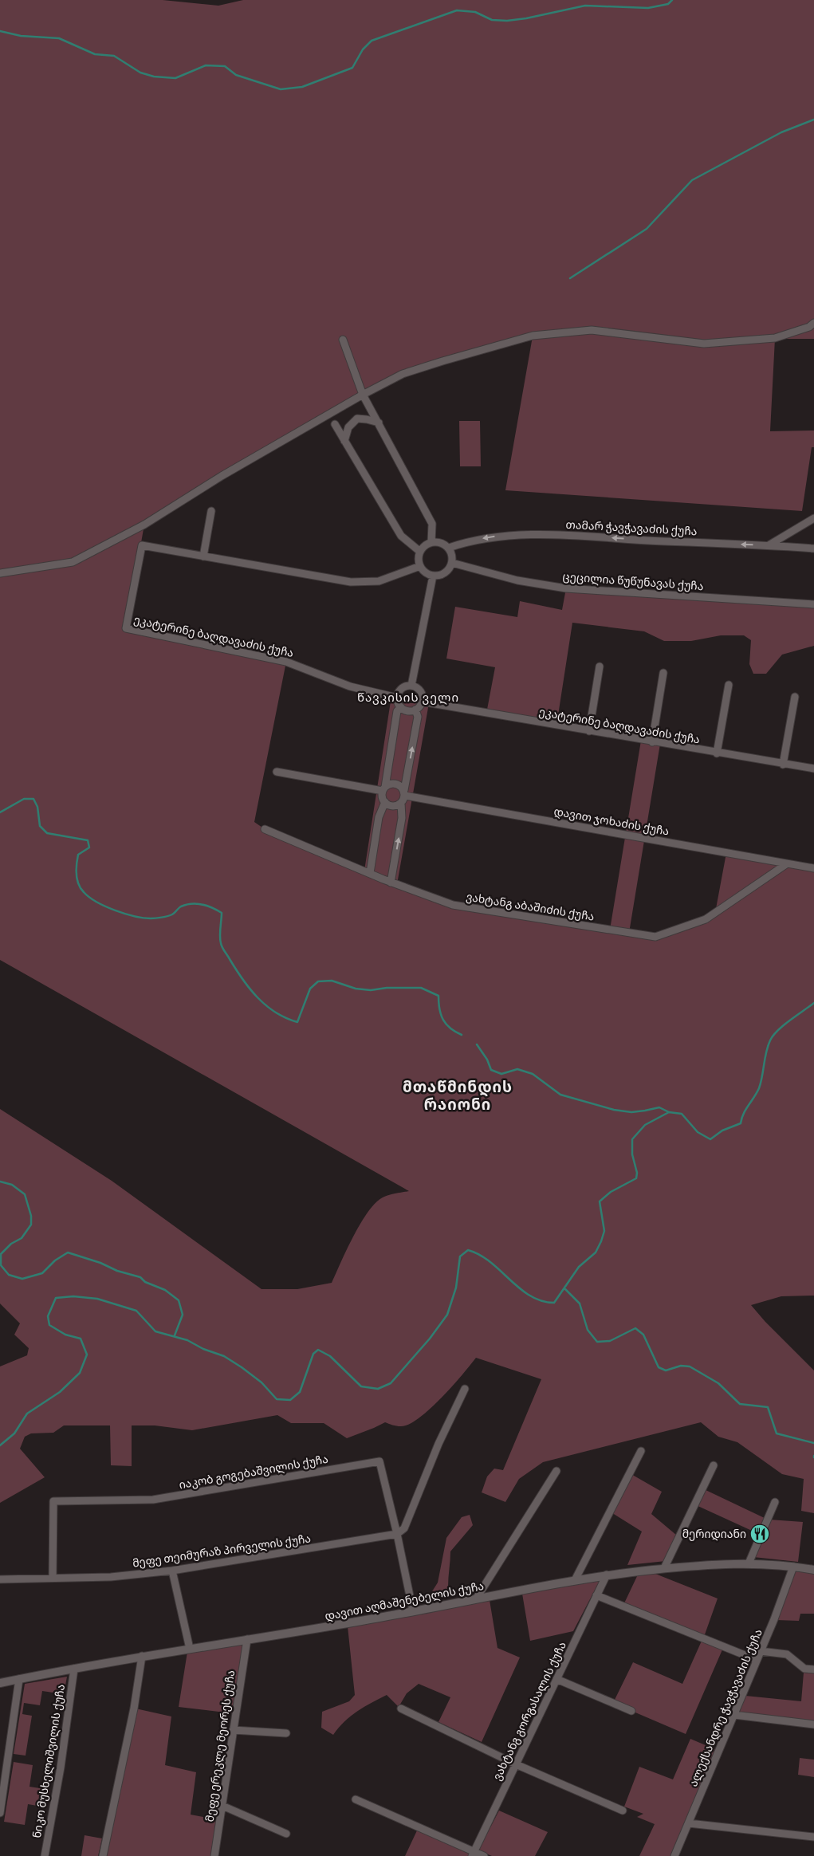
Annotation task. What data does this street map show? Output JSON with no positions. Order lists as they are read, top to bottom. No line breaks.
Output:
{"streets":{"street":["თამარ ჭავჭავაძის ქუჩა","ცეცილია წუწუნავას ქუჩა","ეკატერინე ბაღდავაძის ქუჩა","დავით ჯოხაძის ქუჩა","ვახტანგ აბაშიძის ქუჩა","იაკობ გოგებაშვილის ქუჩა","მეფე თეიმურაზ პირველის ქუჩა","დავით აღმაშენებელის ქუჩა","ალექსანდრე ჭავჭავაძის ქუჩა","ვახტანგ გორგასალის ქუჩა","მეფე ერეკლე მეორეს ქუჩა","ნიკო მუსხელიშვილის ქუჩა"]},"crossings":[["თამარ ჭავჭავაძის ქუჩა","ცეცილია წუწუნავას ქუჩა"],["თამარ ჭავჭავაძის ქუჩა","ეკატერინე ბაღდავაძის ქუჩა"],["ცეცილია წუწუნავას ქუჩა","ეკატერინე ბაღდავაძის ქუჩა"],["დავით ჯოხაძის ქუჩა","ვახტანგ აბაშიძის ქუჩა"],["იაკობ გოგებაშვილის ქუჩა","მეფე თეიმურაზ პირველის ქუჩა"],["იაკობ გოგებაშვილის ქუჩა","დავით აღმაშენებელის ქუჩა"],["დავით აღმაშენებელის ქუჩა","ალექსანდრე ჭავჭავაძის ქუჩა"],["დავით აღმაშენებელის ქუჩა","ვახტანგ გორგასალის ქუჩა"],["დავით აღმაშენებელის ქუჩა","მეფე ერეკლე მეორეს ქუჩა"],["დავით აღმაშენებელის ქუჩა","ნიკო მუსხელიშვილის ქუჩა"]],"one_way":["თამარ ჭავჭავაძის ქუჩა"],"districts":["წავკისის ველი","მთაწმინდის რაიონი"],"places":{"restaurant":["მერიდიანი"]}}
